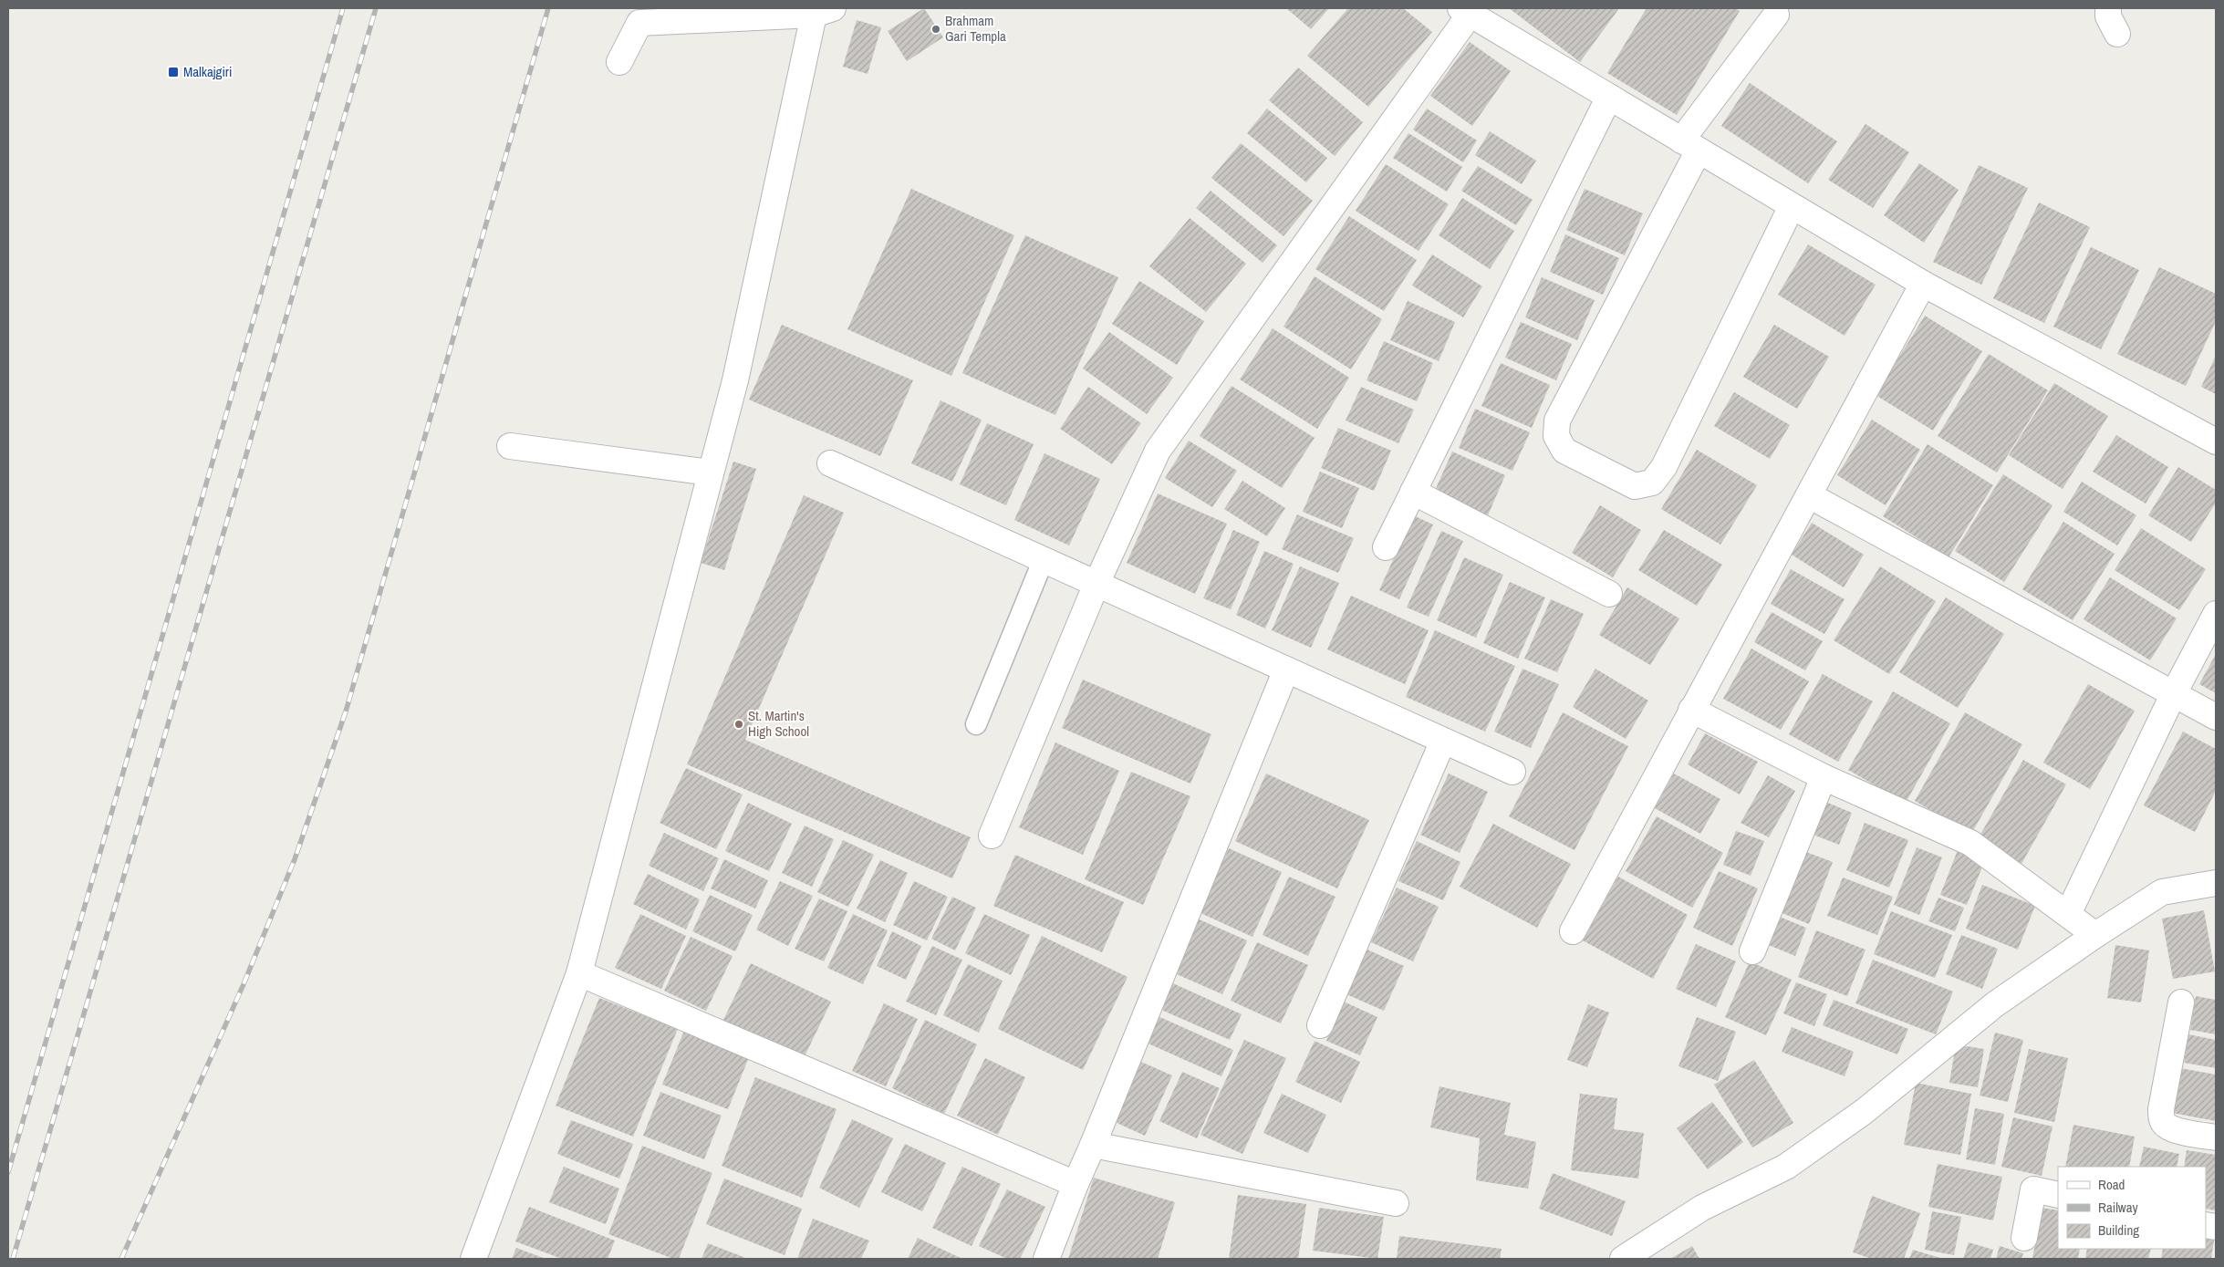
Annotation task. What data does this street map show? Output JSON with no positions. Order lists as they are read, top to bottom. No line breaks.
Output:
{"places":{"other":["Brahmam Gari Templa","St. Martin's High School"],"transit":["Malkajgiri"]},"legend":["Road","Railway","Building"]}
